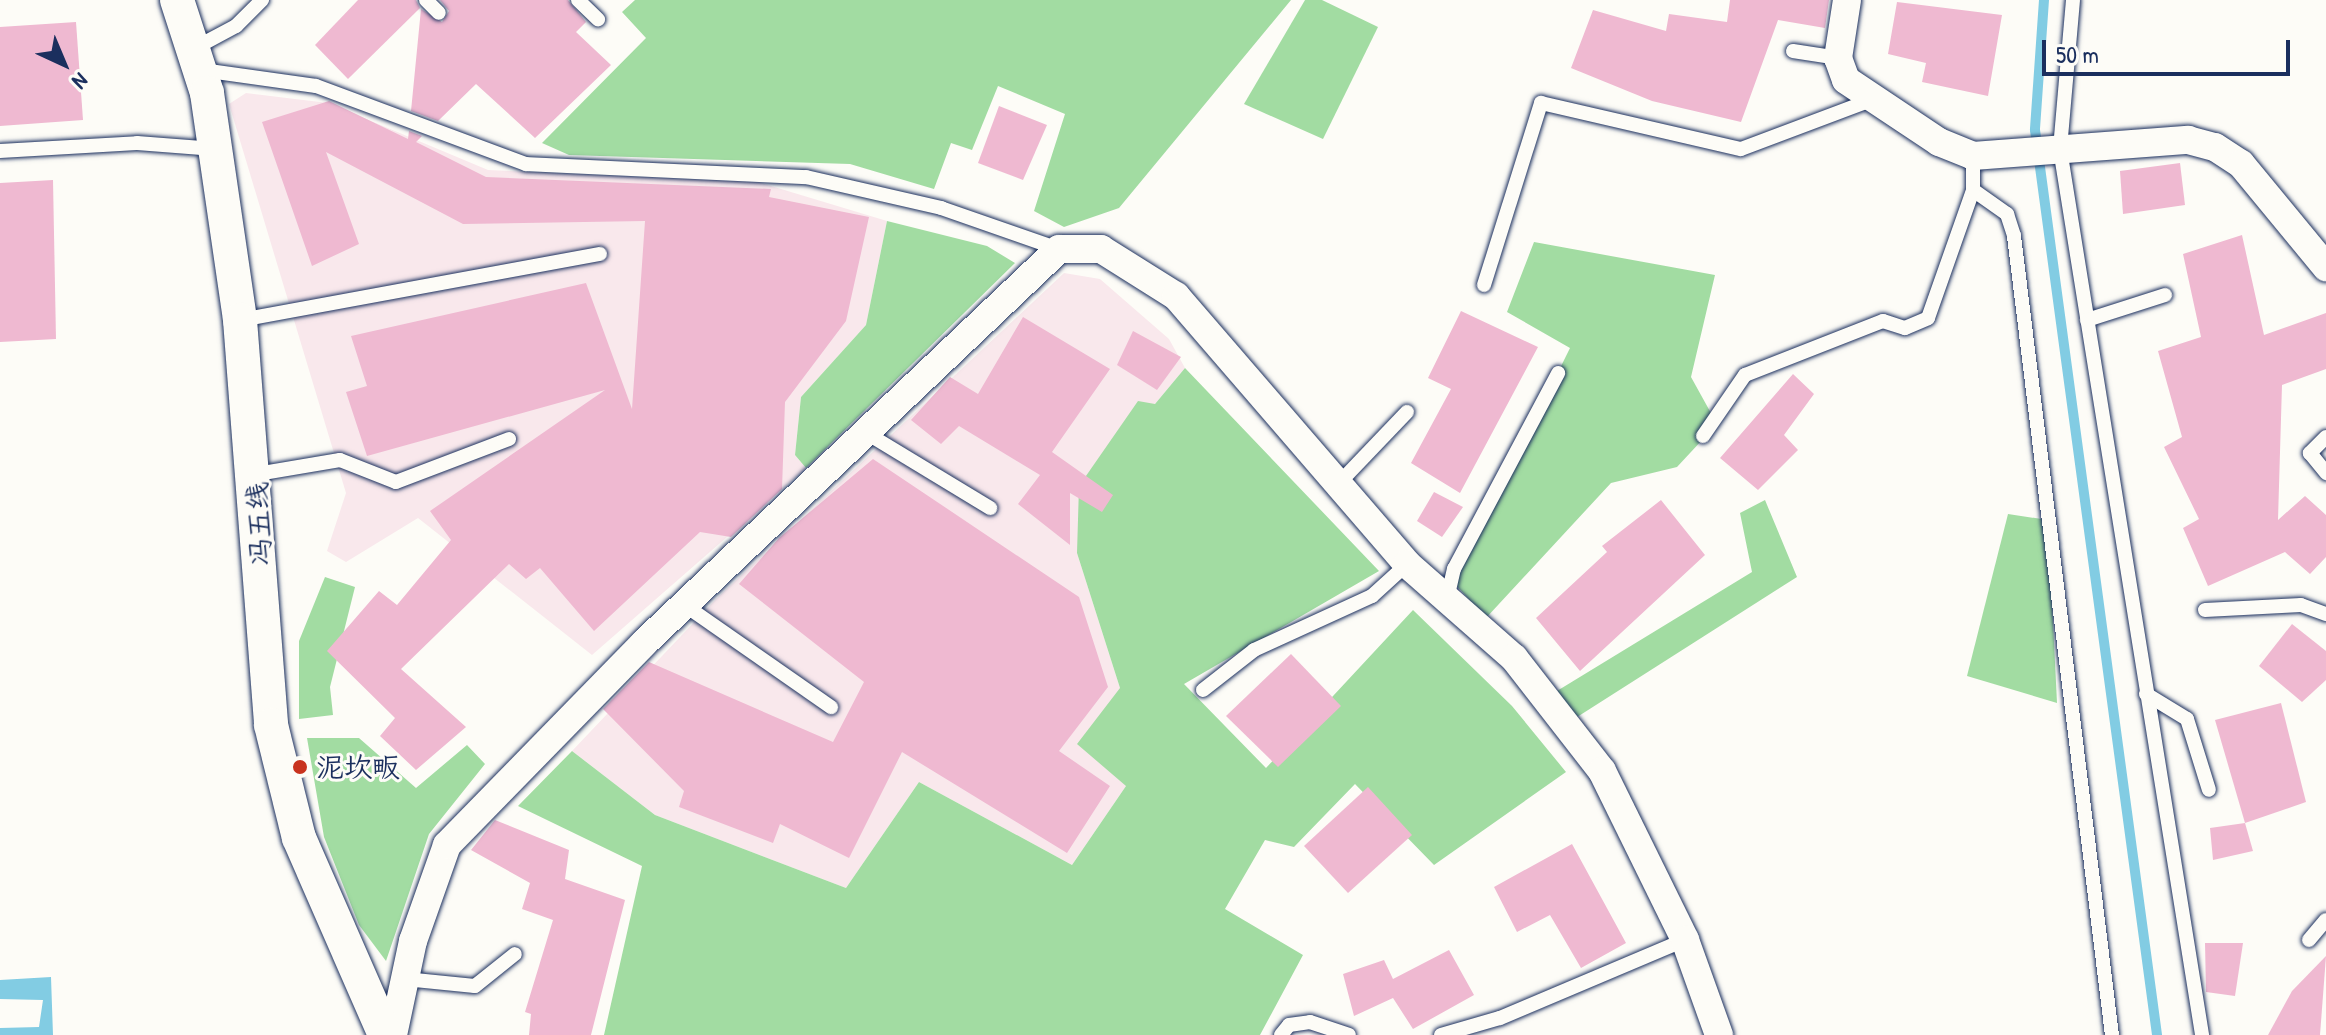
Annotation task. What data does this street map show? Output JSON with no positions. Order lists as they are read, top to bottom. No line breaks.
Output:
{"streets":{"street":["冯五线"]},"places":["泥坎畈"],"scale_bar":"50 m","north":"bottom right"}
